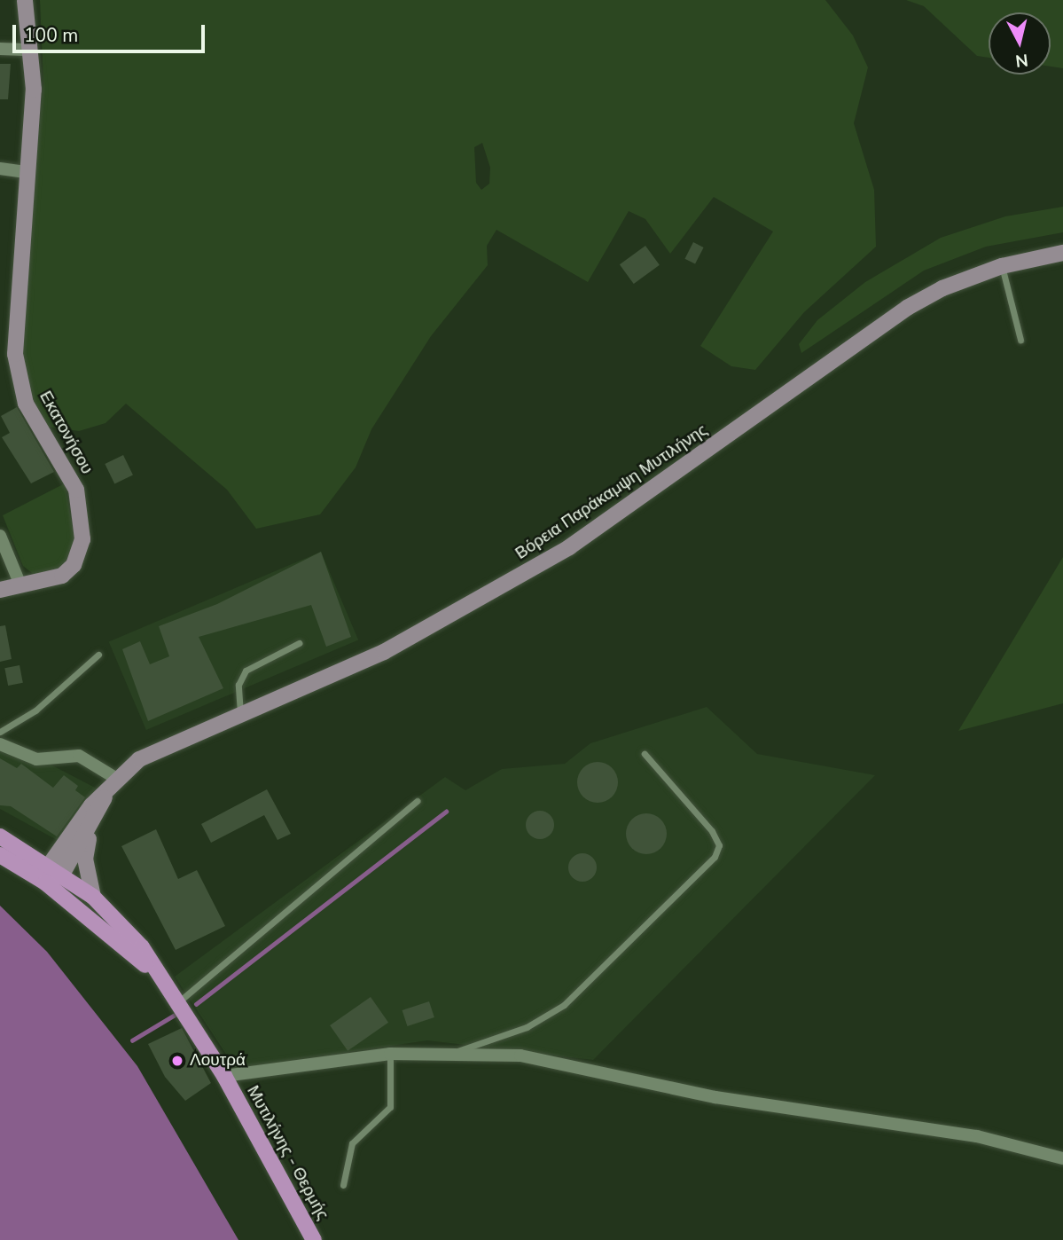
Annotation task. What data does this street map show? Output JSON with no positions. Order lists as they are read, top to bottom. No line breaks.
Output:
{"streets":{"main road":["Εκατονήσου","Βόρεια Παράκαμψη Μυτιλήνης","Μυτιλήνης - Θερμής"]},"crossings":[["Βόρεια Παράκαμψη Μυτιλήνης","Μυτιλήνης - Θερμής"]],"places":["Λουτρά"],"scale_bar":"100 m","north":"bottom"}
